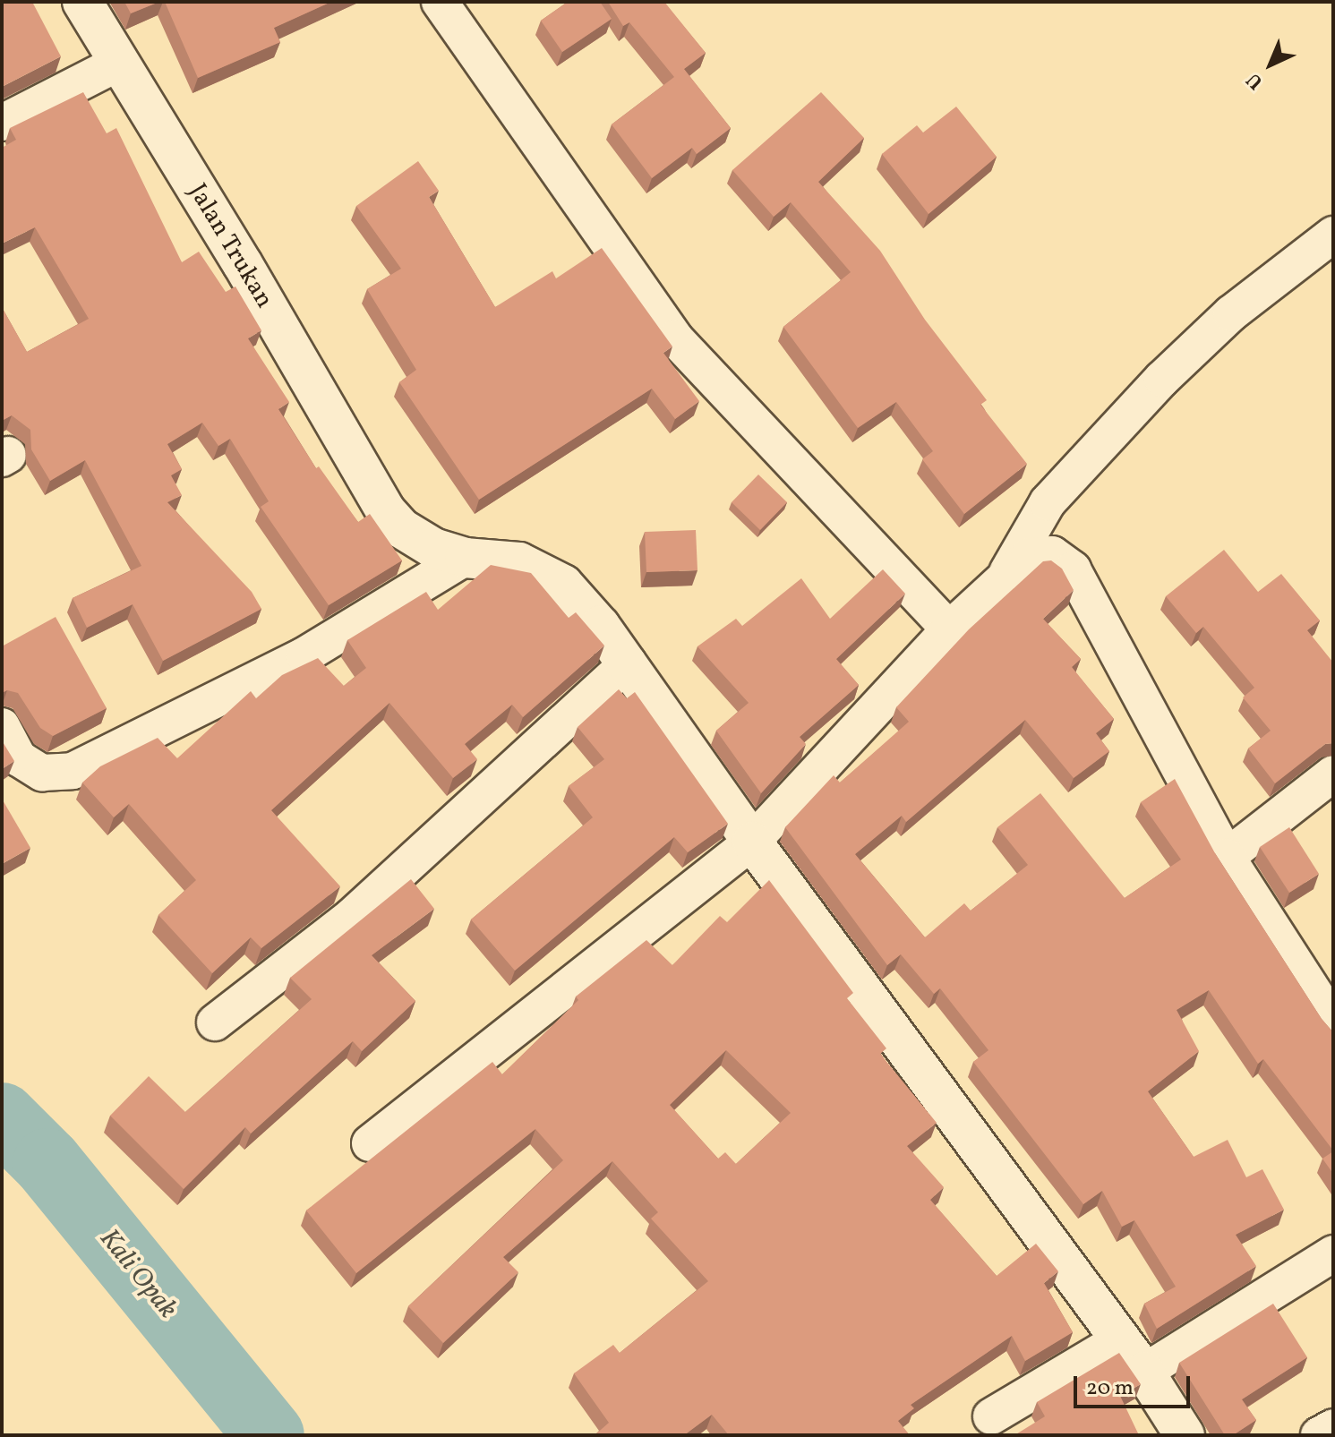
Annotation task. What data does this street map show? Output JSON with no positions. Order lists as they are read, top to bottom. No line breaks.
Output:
{"streets":{"street":["Jalan Trukan"]},"water":["Kali Opak"],"scale_bar":"20 m","north":"bottom left"}
